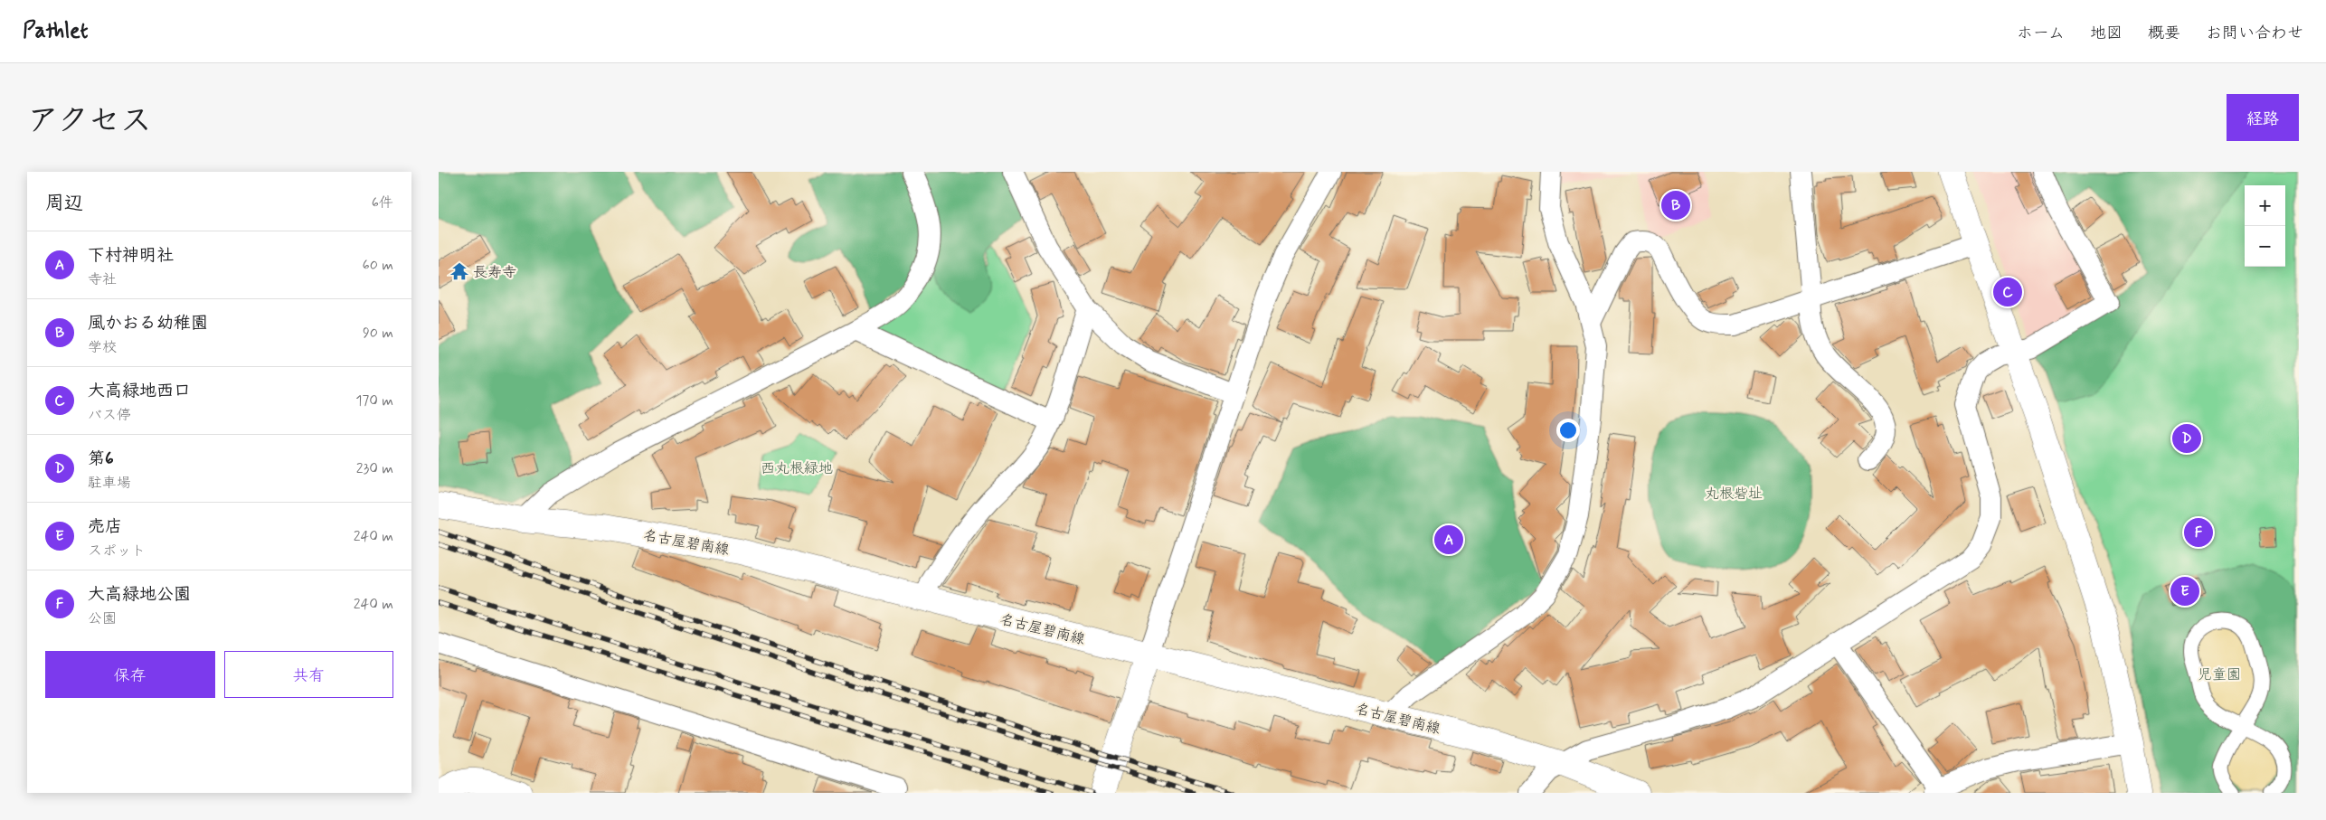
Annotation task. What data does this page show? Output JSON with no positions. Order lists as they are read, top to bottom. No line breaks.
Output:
{"streets":{"main road":["名古屋碧南線"]},"parks":["西丸根緑地","丸根砦址","児童園"],"places":{"temple":["長寿寺"]},"page":{"header":"Pathlet","nav":["ホーム","地図","概要","お問い合わせ"],"title":"アクセス","buttons":["経路",["保存","共有"]],"heading":["周辺","6件"],"map_buttons":["+","−"],"pins":["B","C","D","F","A","E"],"list":[{"mark":"A","name":"下村神明社","note":"寺社","value":"60 m"},{"mark":"B","name":"風かおる幼稚園","note":"学校","value":"90 m"},{"mark":"C","name":"大高緑地西口","note":"バス停","value":"170 m"},{"mark":"D","name":"第6","note":"駐車場","value":"230 m"},{"mark":"E","name":"売店","note":"スポット","value":"240 m"},{"mark":"F","name":"大高緑地公園","note":"公園","value":"240 m"}]}}
